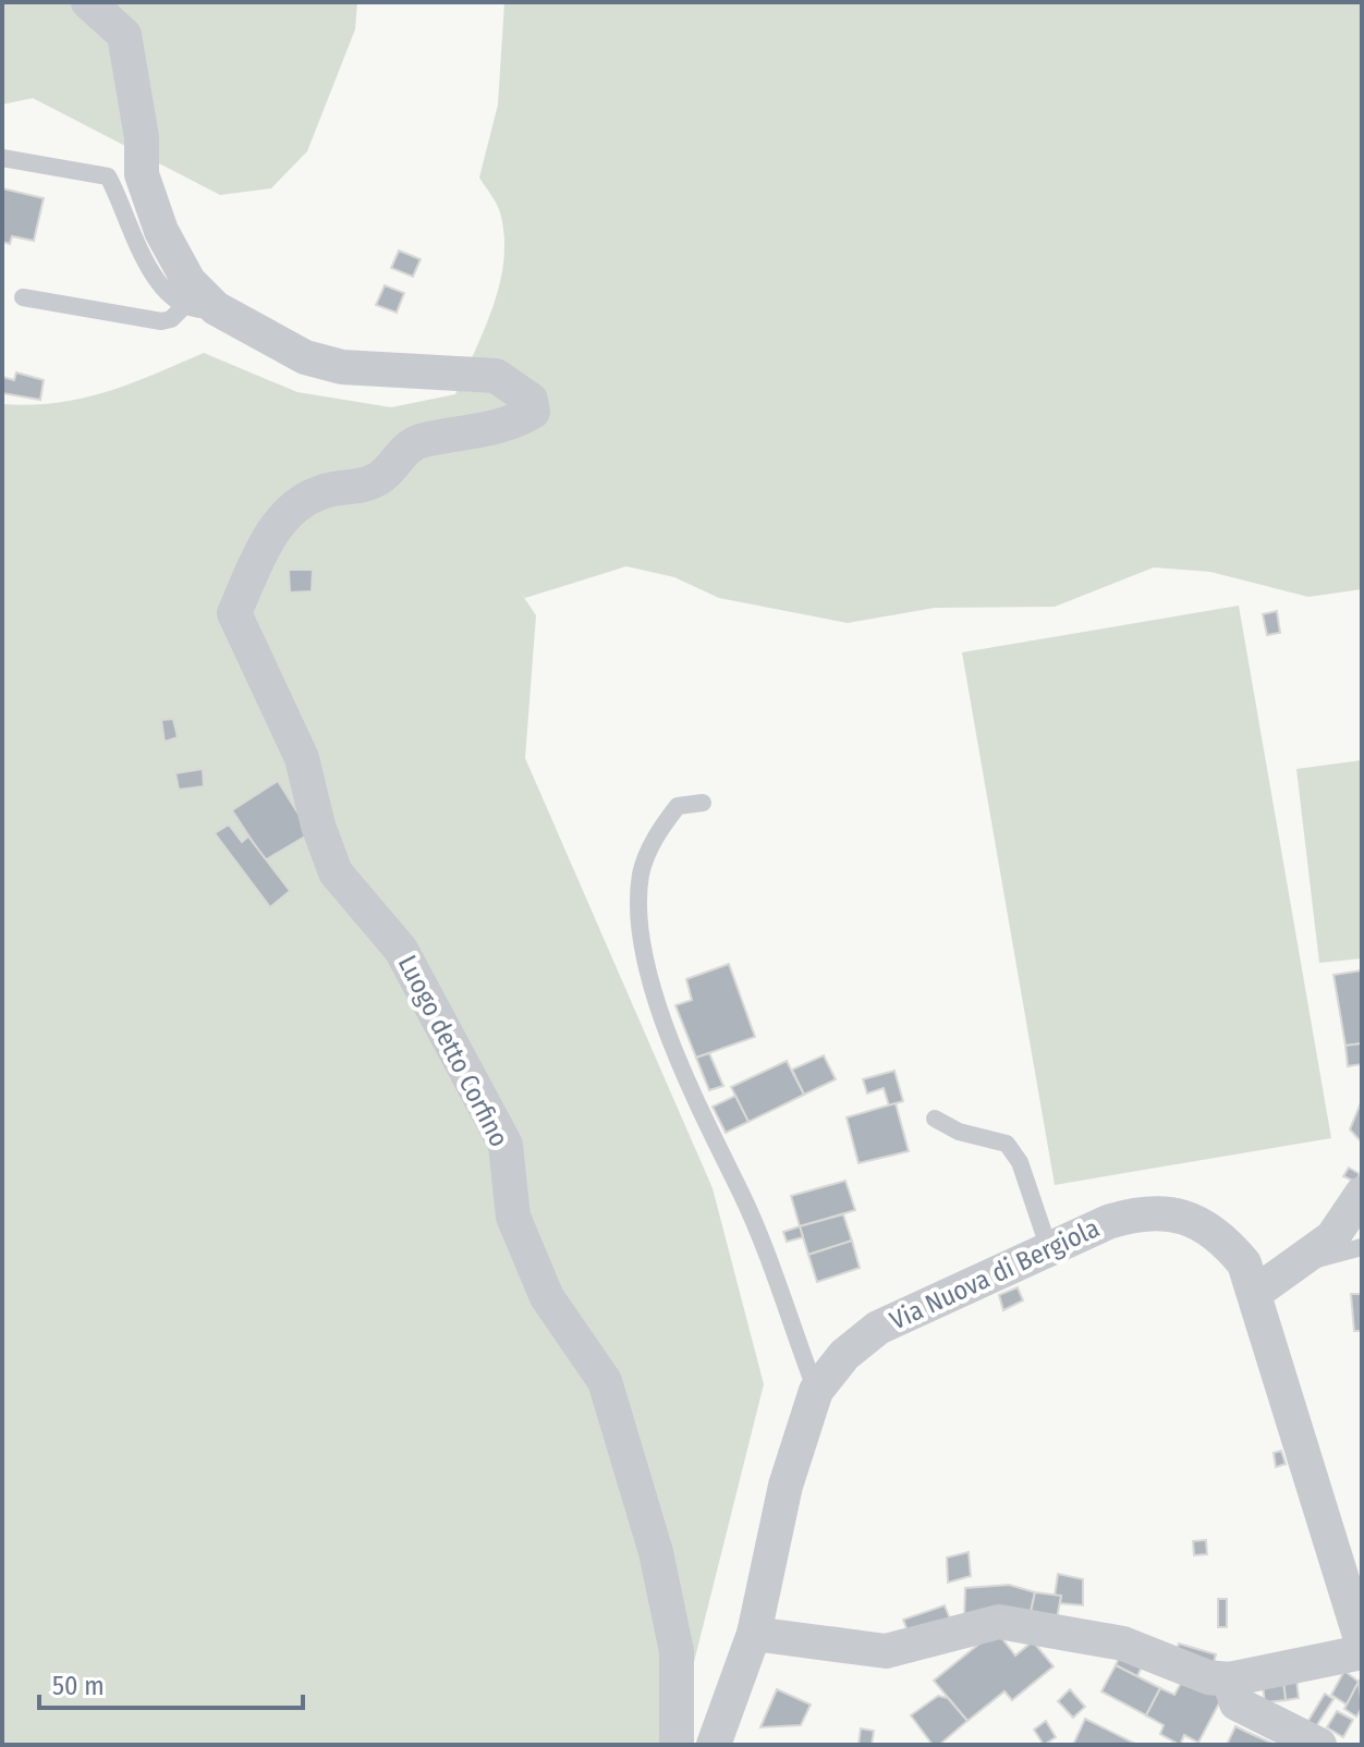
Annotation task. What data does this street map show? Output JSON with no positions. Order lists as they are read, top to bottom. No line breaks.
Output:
{"streets":{"street":["Luogo detto Corfino","Via Nuova di Bergiola"]},"scale_bar":"50 m"}
